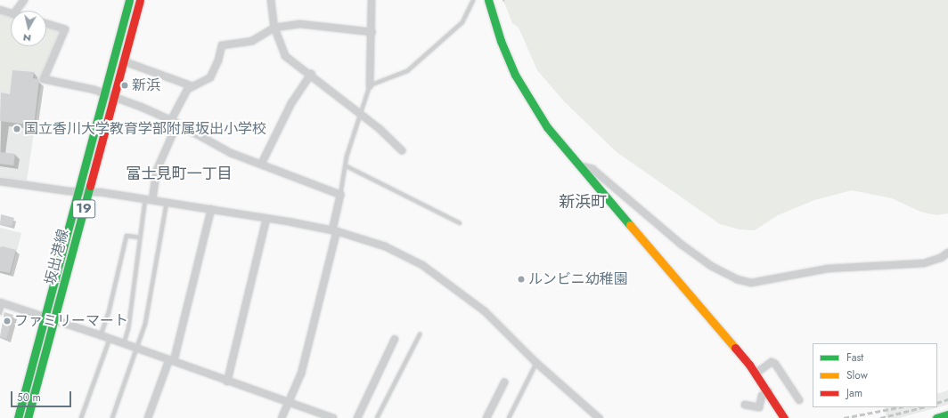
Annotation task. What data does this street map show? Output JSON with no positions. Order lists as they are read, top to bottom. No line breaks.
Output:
{"streets":{"main road":["19","坂出港線"]},"districts":["富士見町一丁目","新浜町"],"places":["新浜","国立香川大学教育学部附属坂出小学校","ルンビニ幼稚園","ファミリーマート"],"legend":["Fast","Slow","Jam"],"scale_bar":"50 m","north":"bottom"}
